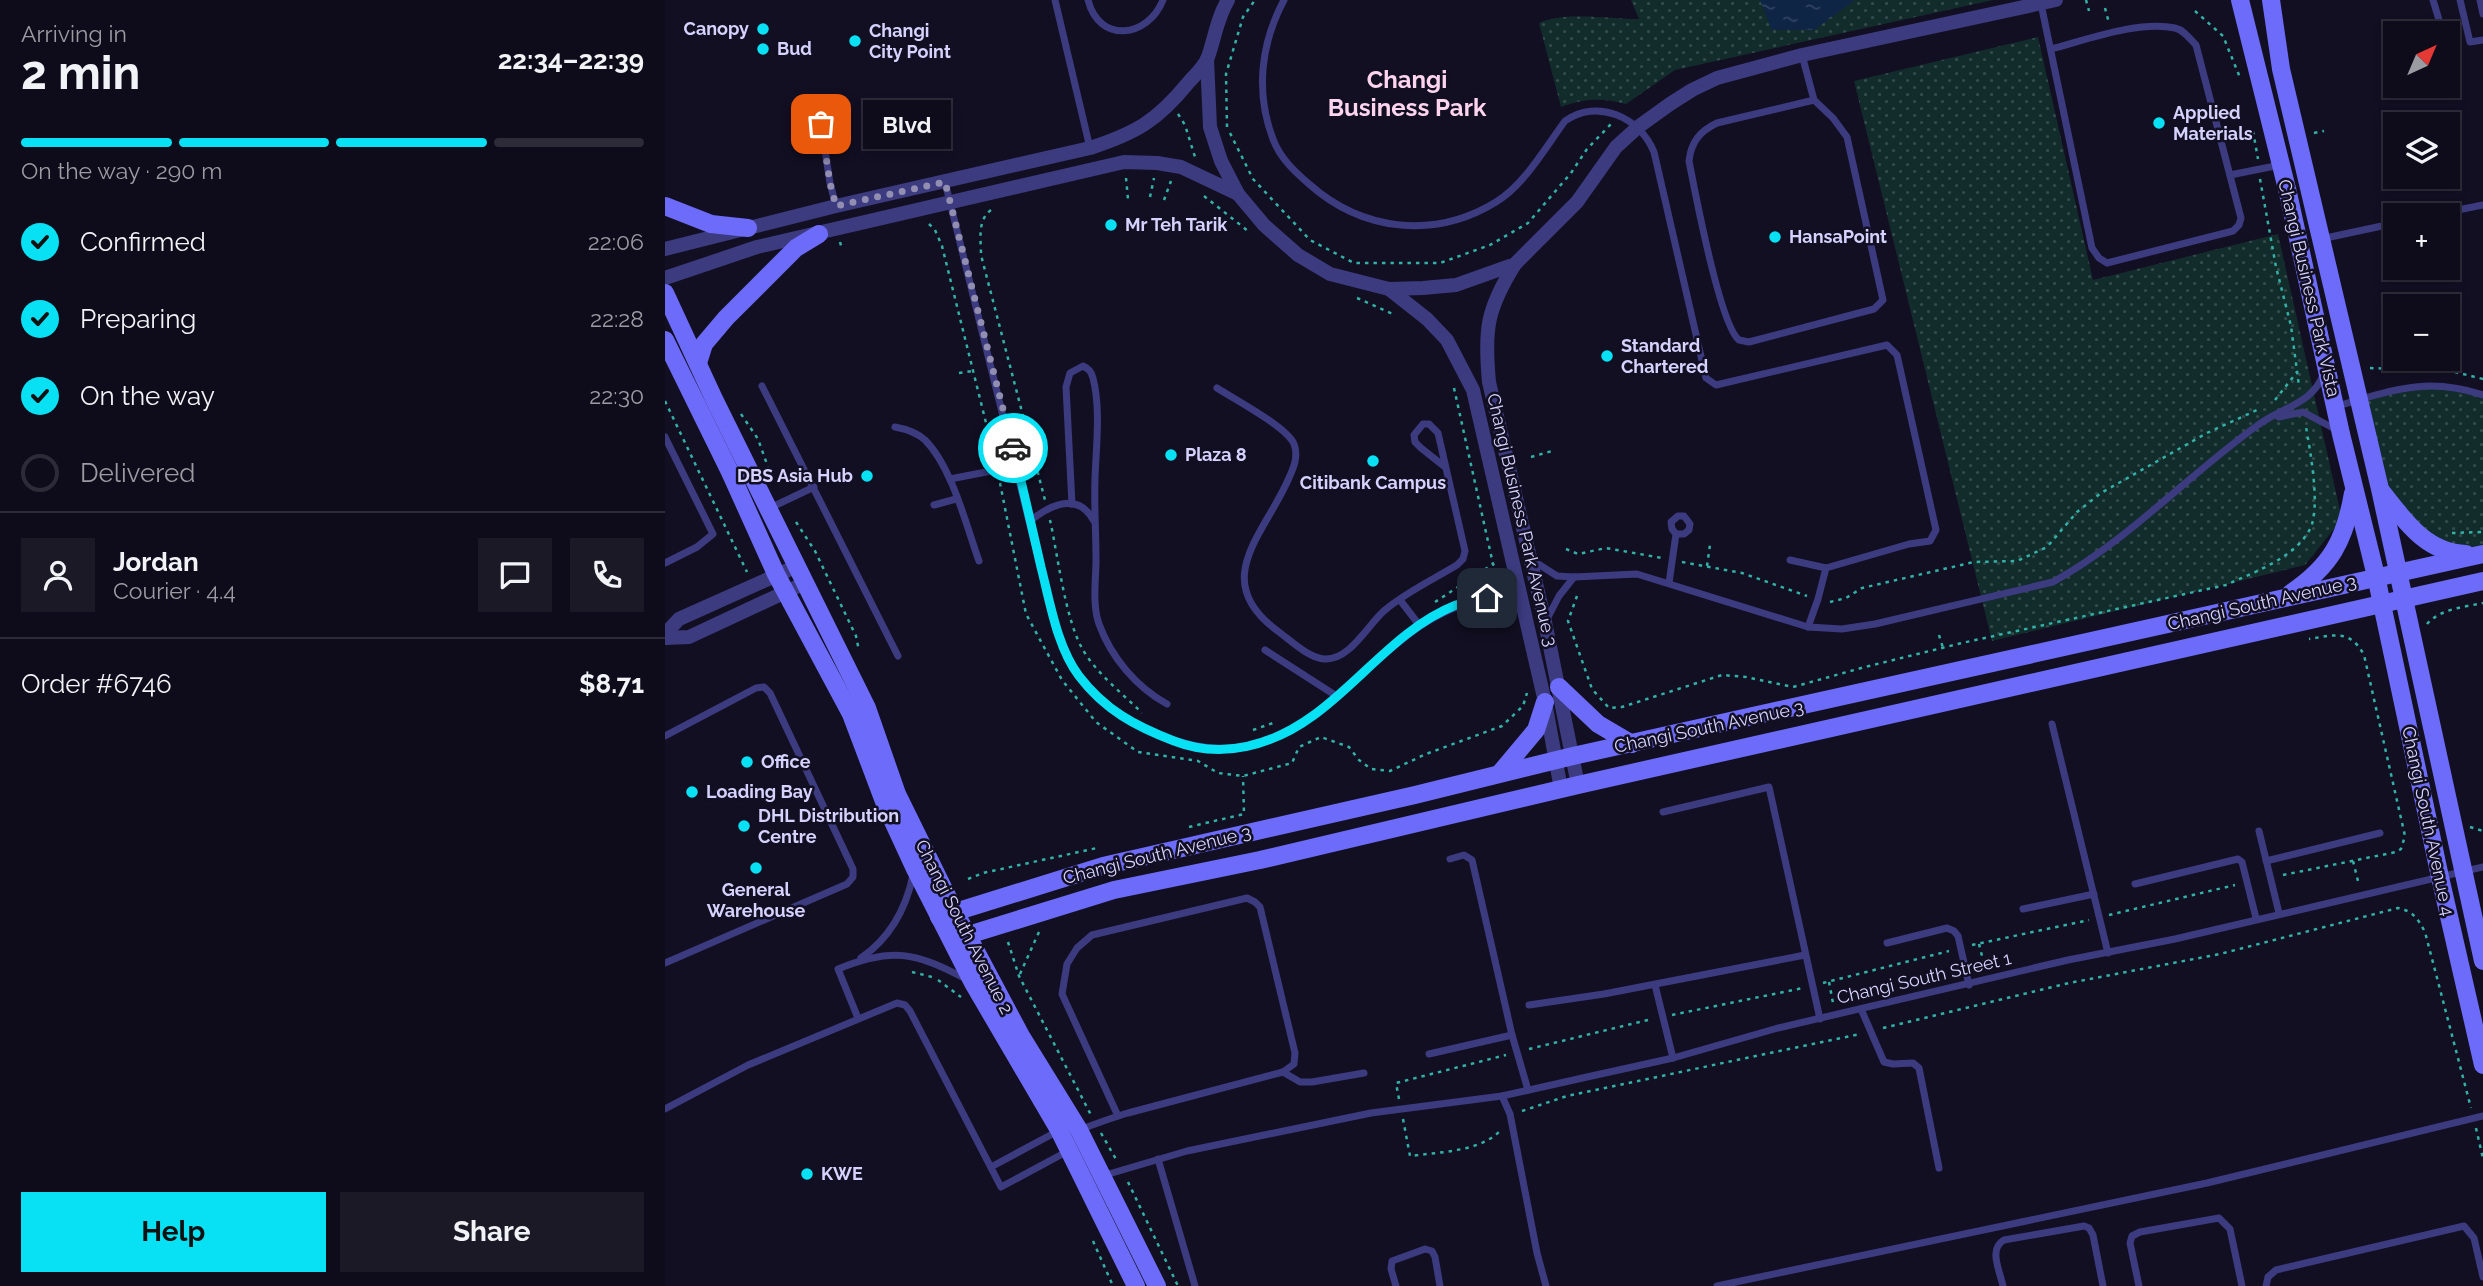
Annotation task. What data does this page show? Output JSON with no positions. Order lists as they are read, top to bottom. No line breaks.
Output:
{"streets":{"street":["Changi Business Park Vista","Changi Business Park Avenue 3","Changi South Avenue 3","Changi South Avenue 4","Changi South Avenue 2"],"lane":["Changi South Street 1"]},"crossings":[["Changi Business Park Vista","Changi South Avenue 3"],["Changi Business Park Vista","Changi South Avenue 4"],["Changi Business Park Avenue 3","Changi South Avenue 3"],["Changi South Avenue 3","Changi South Avenue 4"],["Changi South Avenue 3","Changi South Avenue 2"],["Changi South Avenue 4","Changi South Street 1"],["Changi South Avenue 2","Changi South Street 1"]],"districts":["Changi Business Park"],"places":["Canopy","Changi City Point","Bud","Applied Materials","Blvd","Mr Teh Tarik","HansaPoint","Standard Chartered","Plaza 8","Citibank Campus","DBS Asia Hub","Office","Loading Bay","DHL Distribution Centre","General Warehouse","KWE"],"north":"top right","page":{"heading":["2 min","Arriving in","22:34–22:39"],"panel":["Jordan","Courier · 4.4","Order #6746","$8.71"],"map_buttons":["+","−"],"bubble":"Blvd","bar":"On the way · 290 m","list":[["Confirmed","22:06"],["Preparing","22:28"],["On the way","22:30"],"Delivered"],"buttons":["Help","Share"]}}
